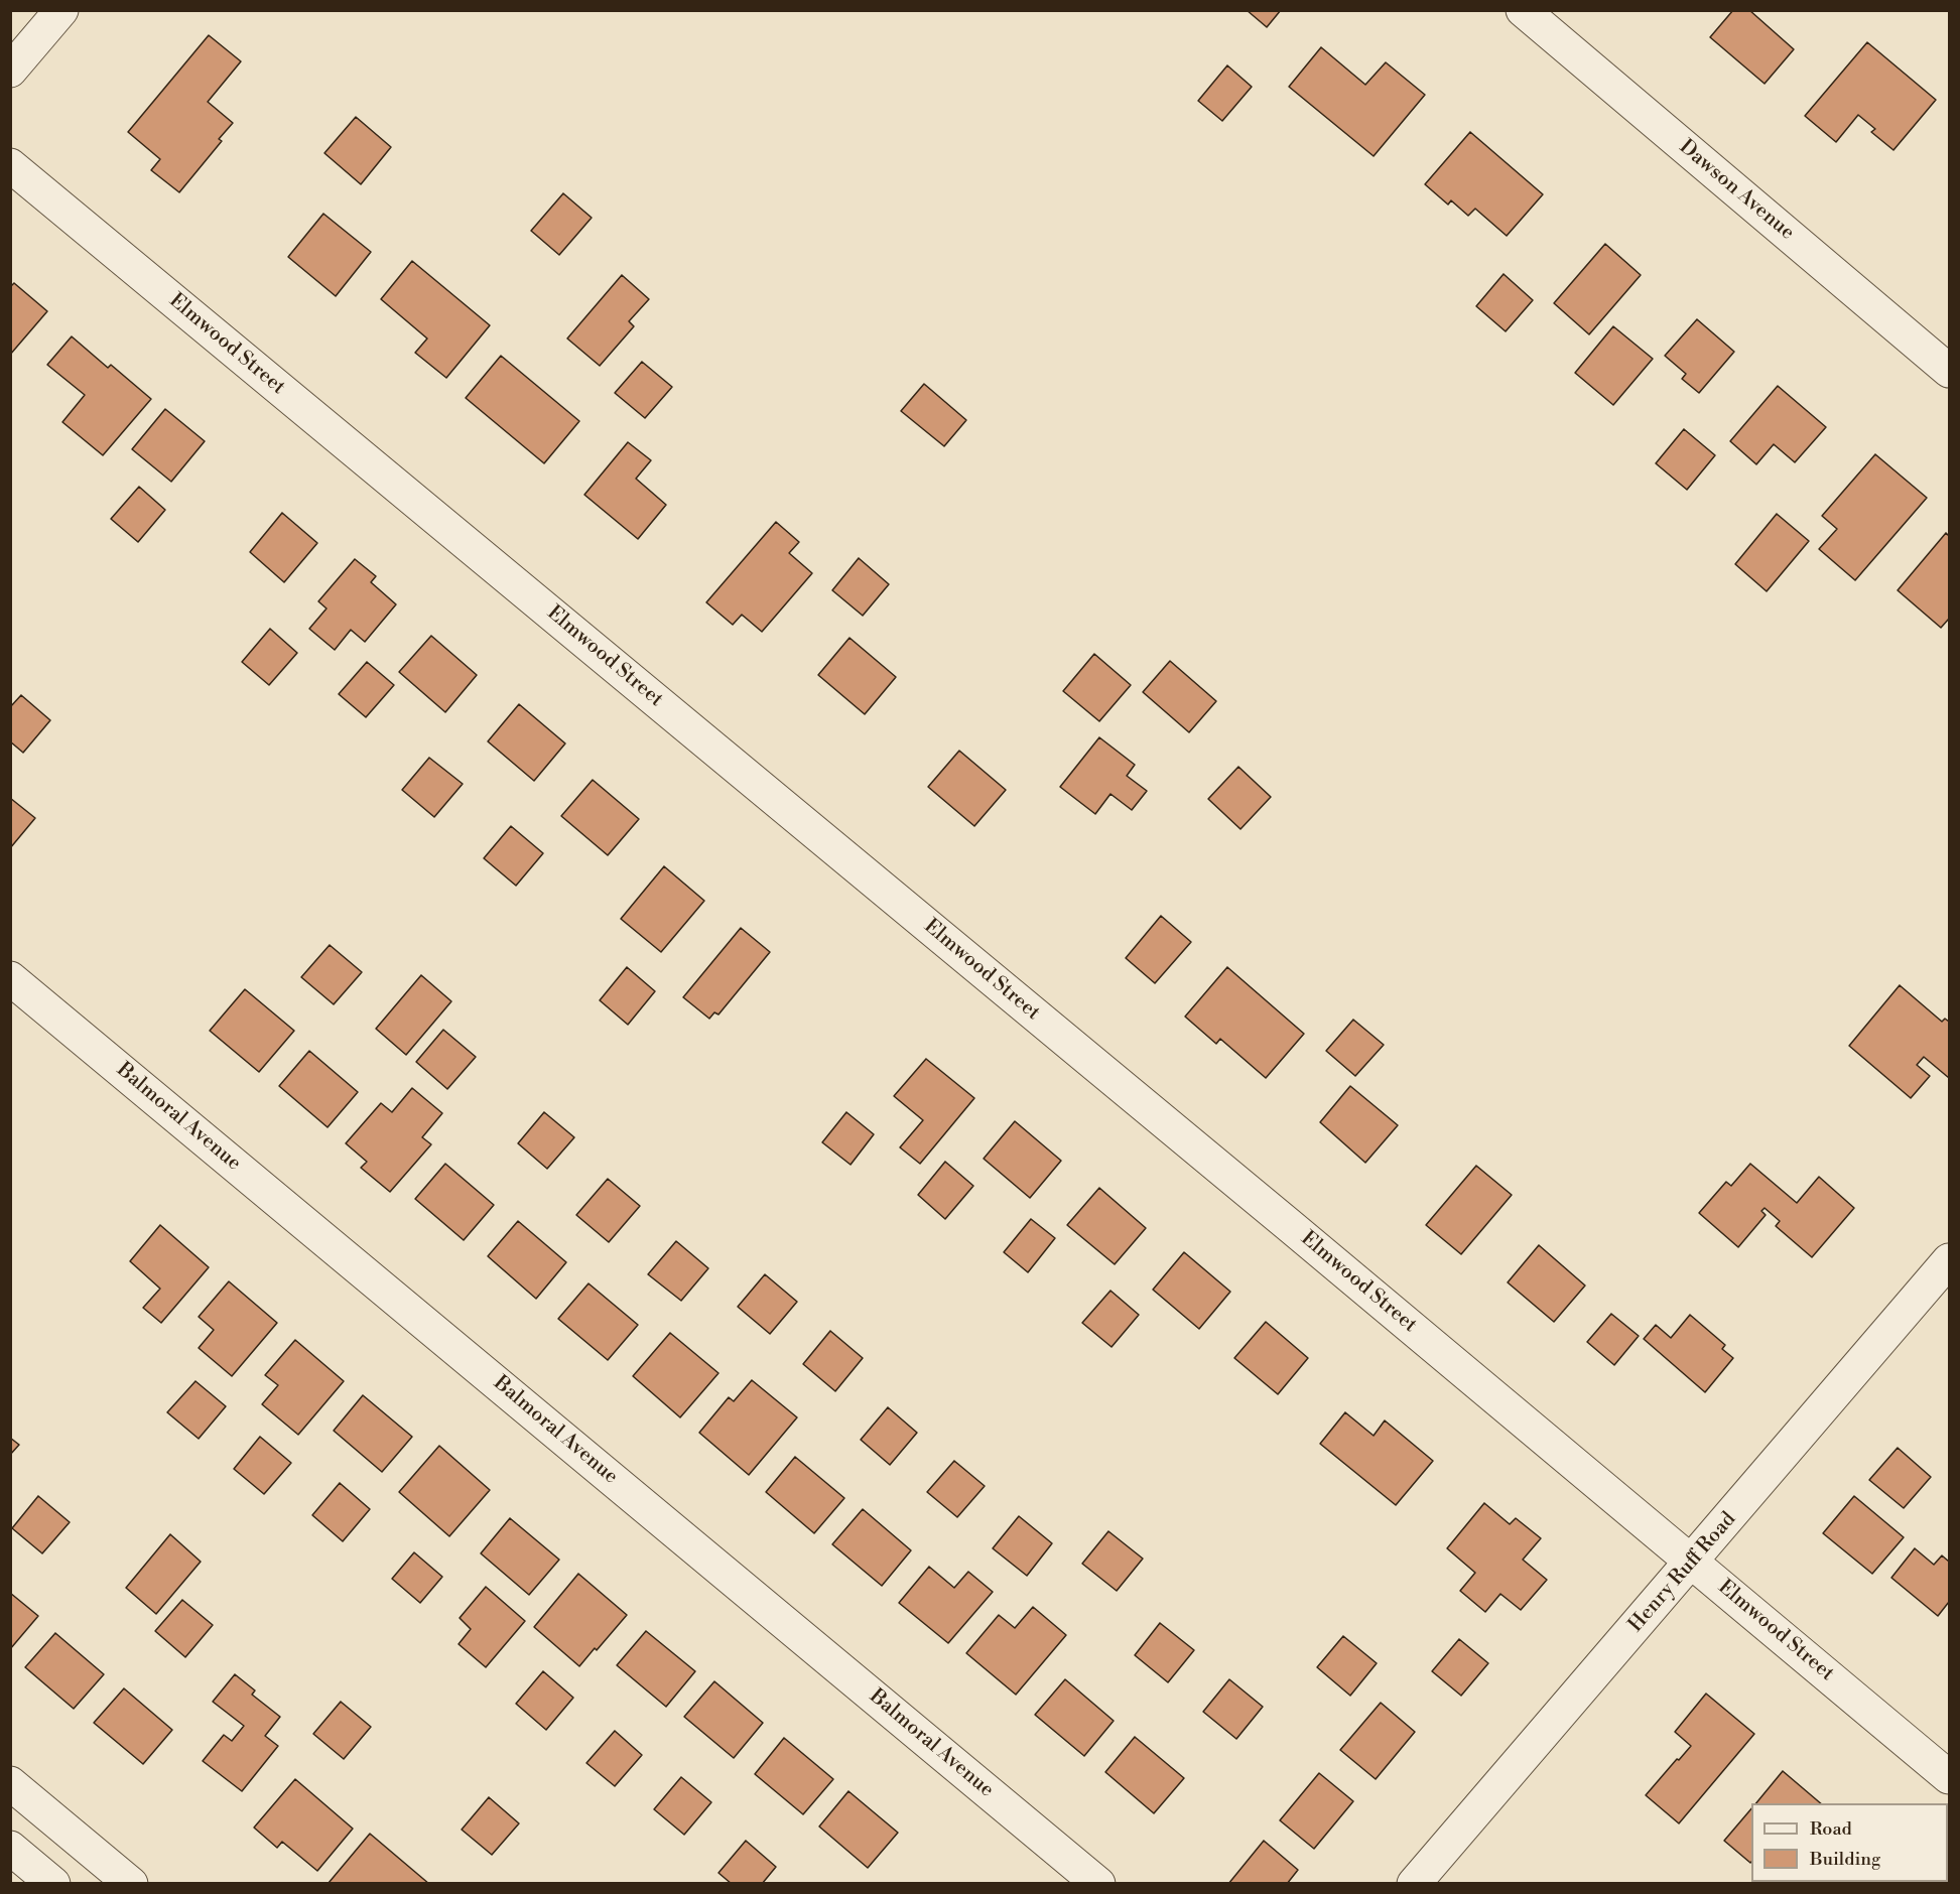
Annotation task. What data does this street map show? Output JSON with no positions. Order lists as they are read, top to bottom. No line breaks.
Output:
{"streets":{"street":["Dawson Avenue","Elmwood Street","Balmoral Avenue","Henry Ruff Road"]},"crossings":[["Elmwood Street","Henry Ruff Road"]],"legend":["Road","Building"]}
